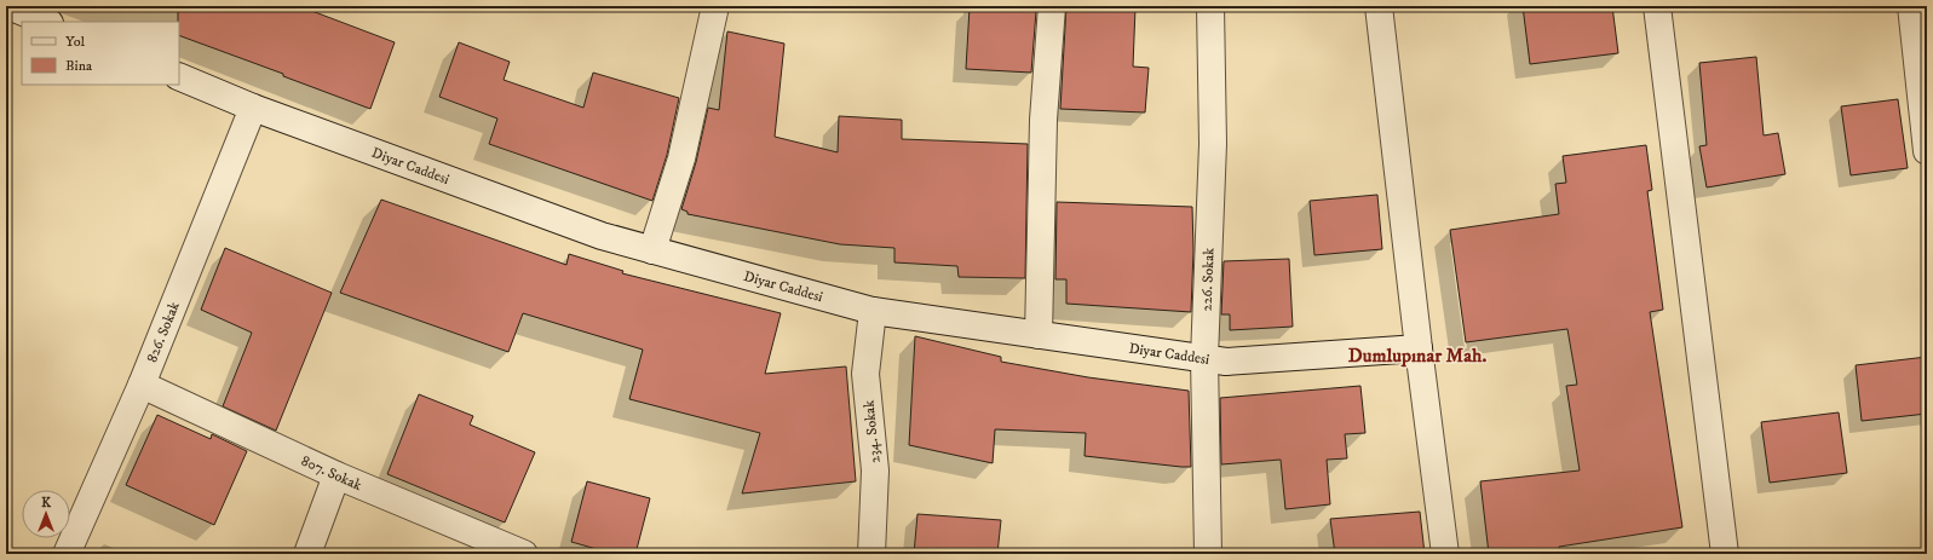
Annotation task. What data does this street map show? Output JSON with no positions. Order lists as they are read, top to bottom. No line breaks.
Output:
{"streets":{"street":["Diyar Caddesi","226. Sokak","826. Sokak","234. Sokak","807. Sokak"]},"crossings":[["Diyar Caddesi","226. Sokak"],["Diyar Caddesi","826. Sokak"],["Diyar Caddesi","234. Sokak"],["826. Sokak","807. Sokak"]],"districts":["Dumlupınar Mah."],"legend":["Yol","Bina"],"north":"top"}
